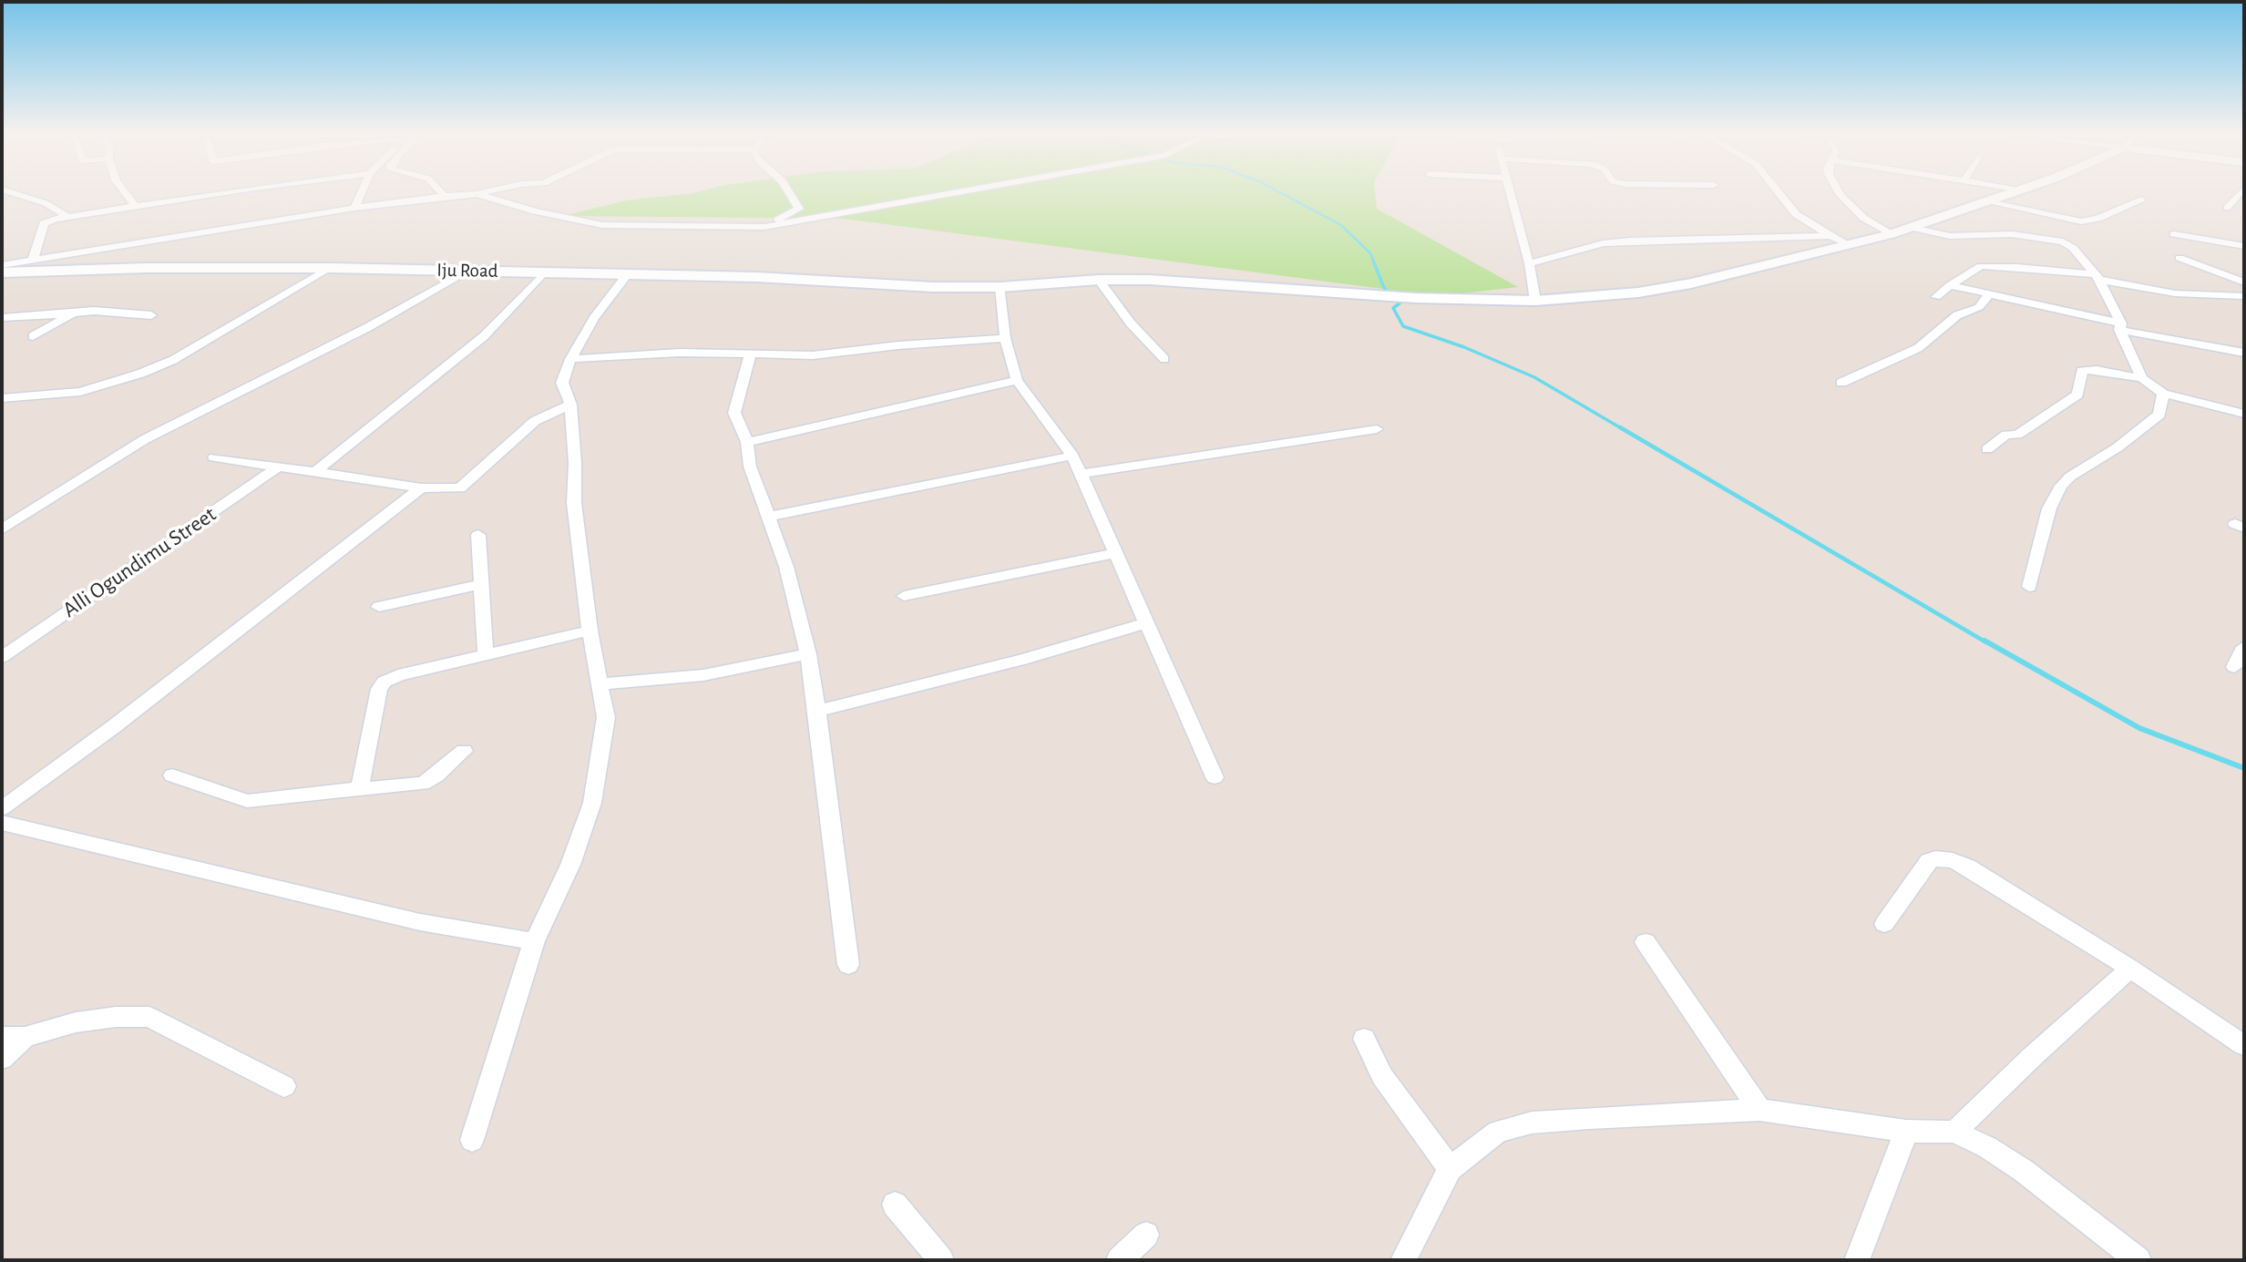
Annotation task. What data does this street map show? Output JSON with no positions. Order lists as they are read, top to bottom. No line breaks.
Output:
{"streets":{"main road":["Iju Road"],"street":["Alli Ogundimu Street"]}}
